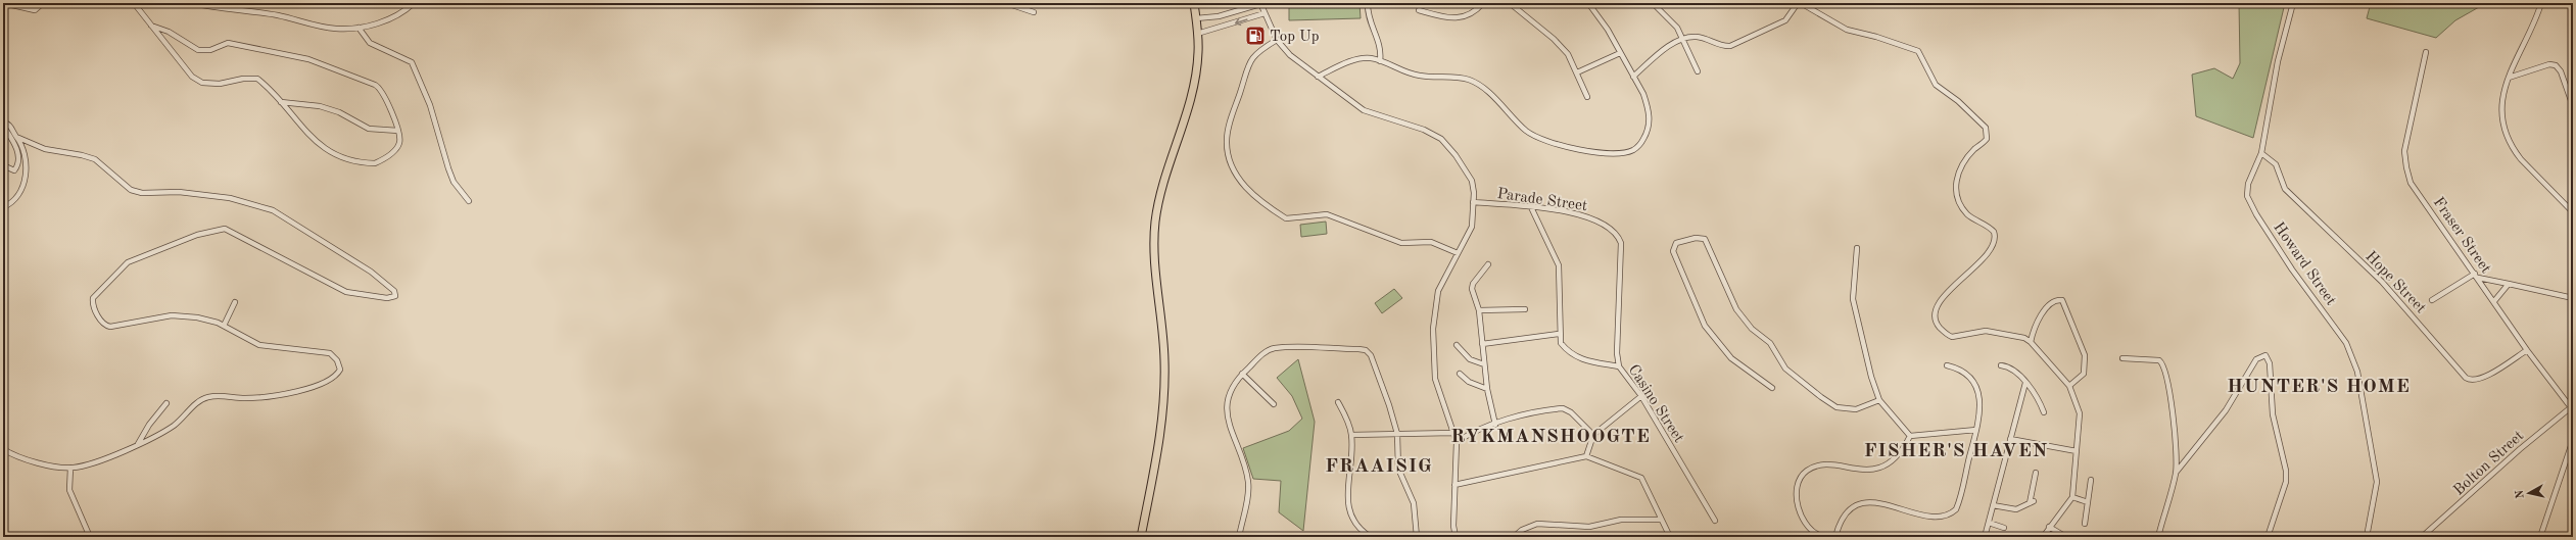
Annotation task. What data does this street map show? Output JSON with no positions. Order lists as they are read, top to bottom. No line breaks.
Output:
{"streets":{"street":["Parade Street","Fraser Street","Howard Street","Hope Street","Casino Street","Bolton Street"]},"crossings":[["Parade Street","Casino Street"],["Fraser Street","Hope Street"],["Fraser Street","Bolton Street"],["Howard Street","Hope Street"]],"districts":["HUNTER'S HOME","RYKMANSHOOGTE","FISHER'S HAVEN","FRAAISIG"],"places":{"fuel station":["Top Up"]},"north":"left"}
